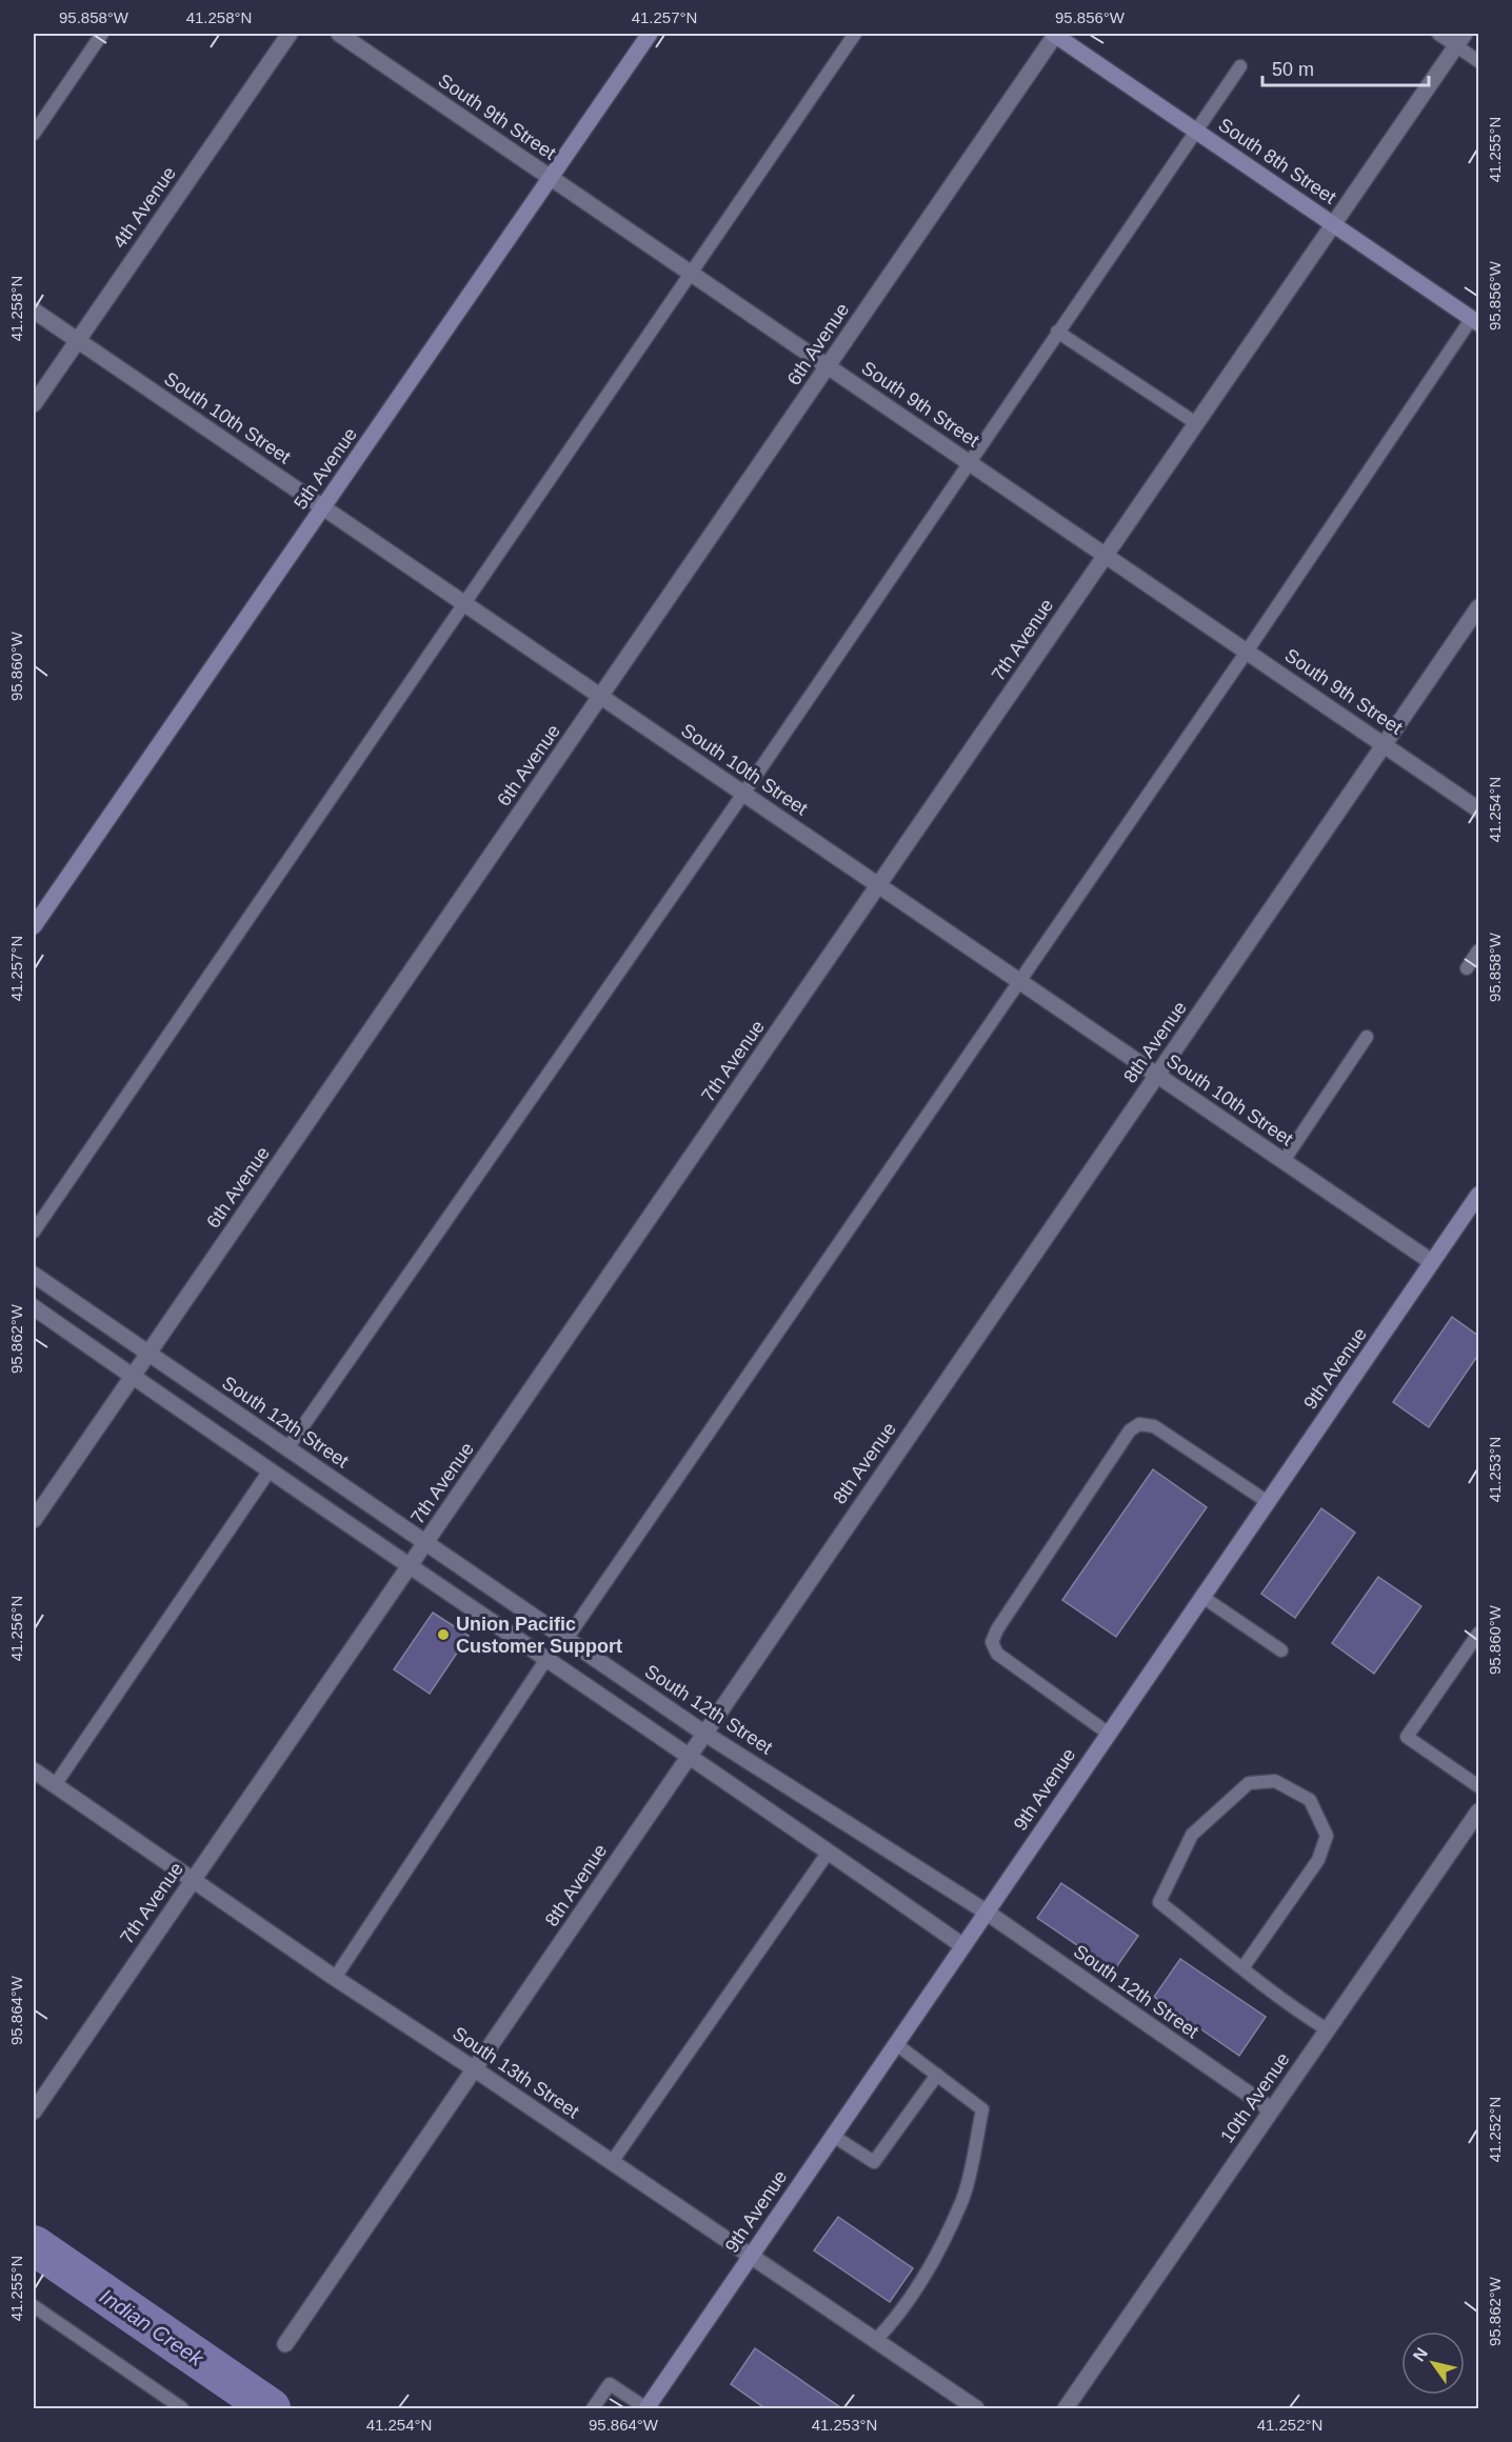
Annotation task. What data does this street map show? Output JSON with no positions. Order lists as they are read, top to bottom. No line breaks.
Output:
{"streets":{"street":["South 9th Street","South 8th Street","4th Avenue","6th Avenue","South 10th Street","5th Avenue","7th Avenue","8th Avenue","9th Avenue","South 12th Street","South 13th Street","10th Avenue"]},"crossings":[["South 9th Street","6th Avenue"],["South 9th Street","5th Avenue"],["South 9th Street","7th Avenue"],["South 9th Street","8th Avenue"],["South 8th Street","6th Avenue"],["South 8th Street","7th Avenue"],["4th Avenue","South 10th Street"],["6th Avenue","South 10th Street"],["6th Avenue","South 12th Street"],["South 10th Street","5th Avenue"],["South 10th Street","7th Avenue"],["South 10th Street","8th Avenue"],["South 10th Street","9th Avenue"],["7th Avenue","South 12th Street"],["7th Avenue","South 13th Street"],["8th Avenue","South 12th Street"],["8th Avenue","South 13th Street"],["9th Avenue","South 12th Street"],["9th Avenue","South 13th Street"],["South 12th Street","10th Avenue"]],"water":["Indian Creek"],"places":["Union Pacific Customer Support"],"scale_bar":"50 m","north":"top left","coordinates":["95.858°W","41.258°N","41.257°N","95.856°W","41.255°N","95.860°W","41.254°N","95.862°W","41.253°N","41.256°N","95.864°W","41.252°N"]}
